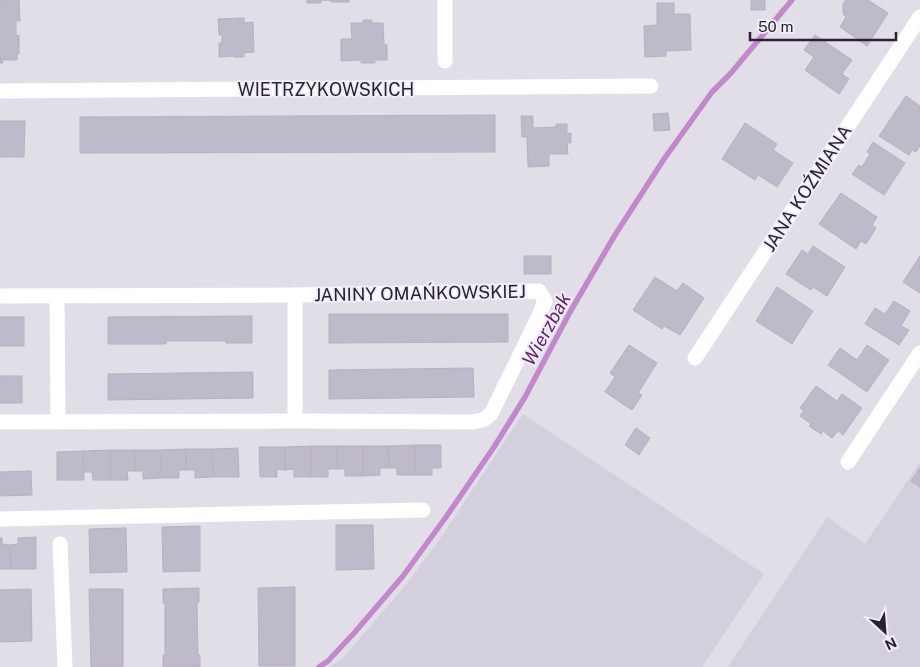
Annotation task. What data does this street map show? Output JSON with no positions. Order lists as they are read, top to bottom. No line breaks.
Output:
{"streets":{"street":["WIETRZYKOWSKICH","JANA KOŹMIANA","JANINY OMAŃKOWSKIEJ"]},"water":["Wierzbak"],"scale_bar":"50 m","north":"bottom right"}
